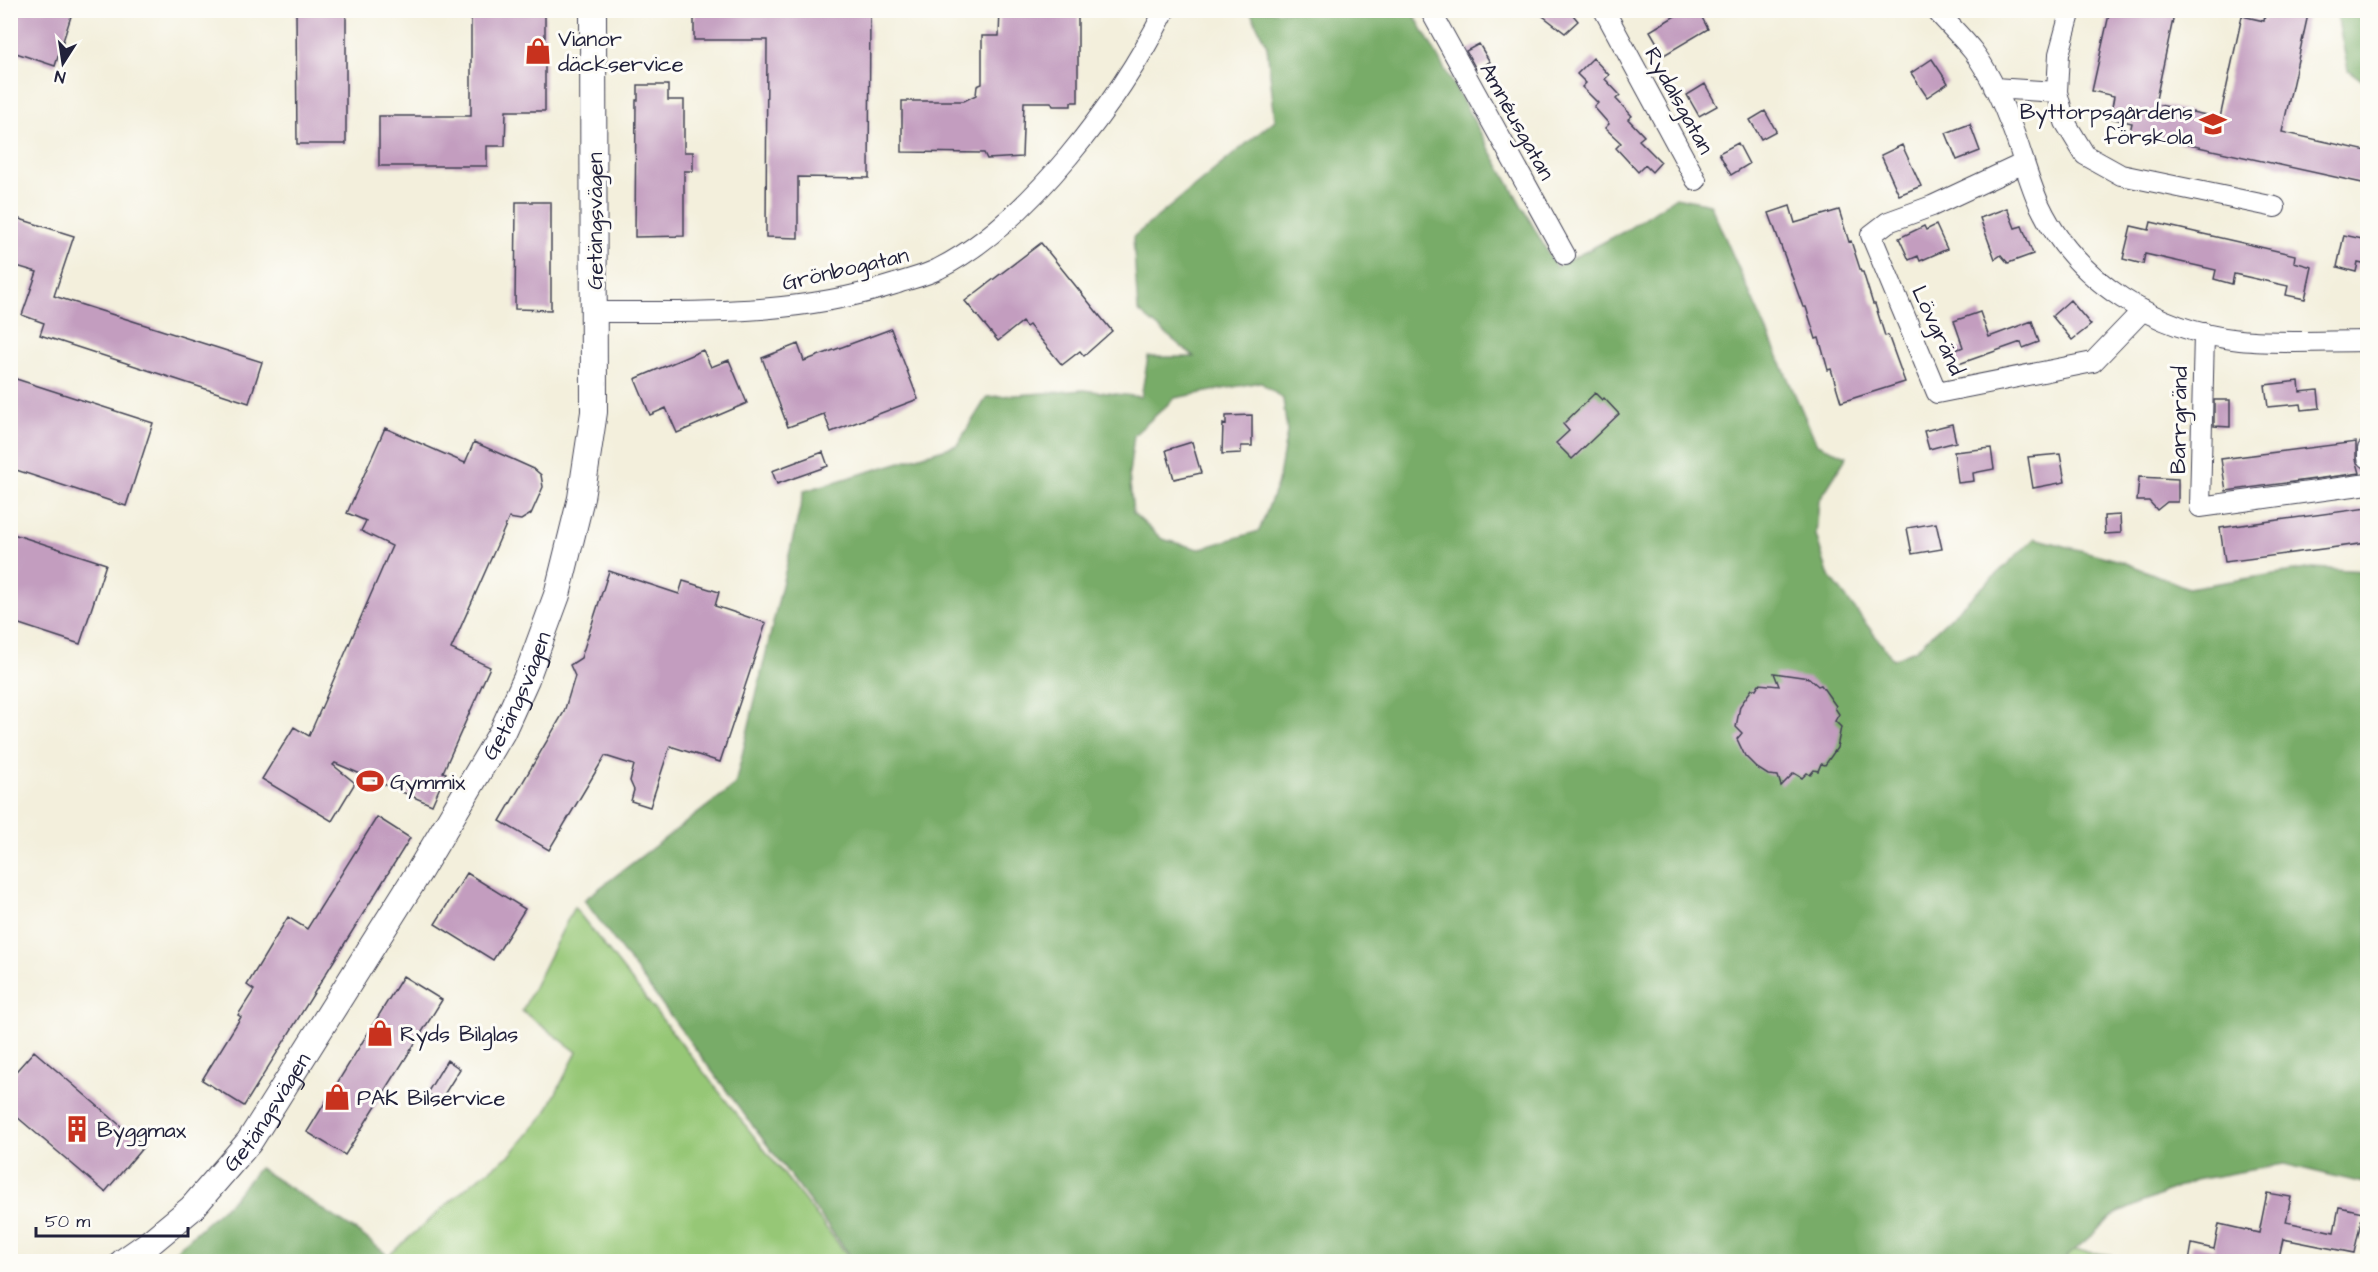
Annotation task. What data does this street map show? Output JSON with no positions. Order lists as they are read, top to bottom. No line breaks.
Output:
{"streets":{"street":["Rydalsgatan","Amnéusgatan","Getängsvägen","Grönbogatan","Lövgränd","Barrgränd"]},"crossings":[["Getängsvägen","Grönbogatan"]],"places":{"shop":["Vianor däckservice","Ryds Bilglas","PAK Bilservice"],"school or university":["Byttorpsgårdens förskola"],"sports":["Gymmix"],"building":["Byggmax"]},"scale_bar":"50 m","north":"bottom"}
